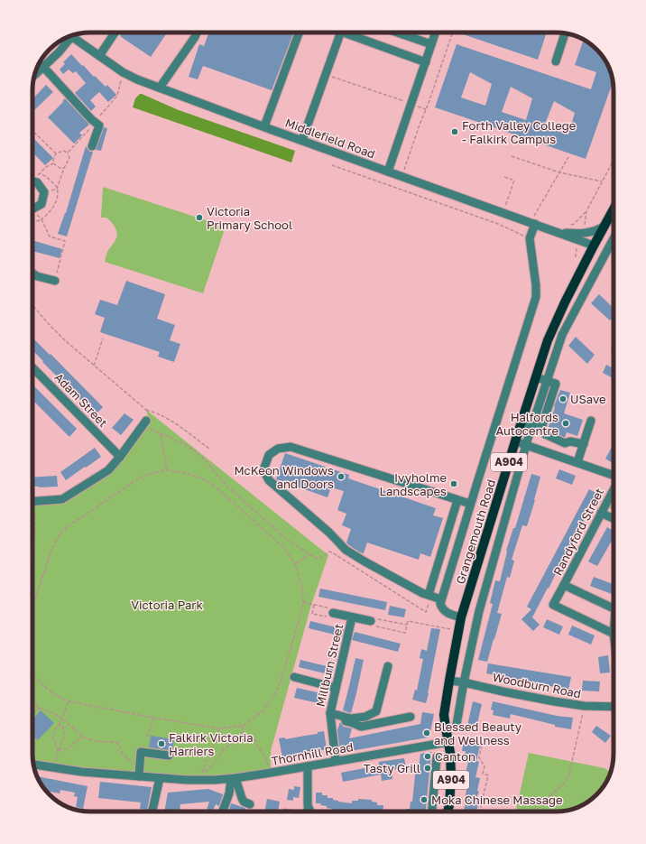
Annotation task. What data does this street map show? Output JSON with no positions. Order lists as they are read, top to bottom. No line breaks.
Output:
{"streets":{"main road":["A904","Grangemouth Road"],"street":["Middlefield Road","Adam Street","Randyford Street","Millburn Street","Woodburn Road","Thornhill Road"]},"crossings":[["Middlefield Road","Grangemouth Road"],["A904","Grangemouth Road"],["A904","Thornhill Road"],["Grangemouth Road","Woodburn Road"],["Grangemouth Road","Thornhill Road"],["Millburn Street","Thornhill Road"]],"parks":["Victoria Park"],"places":["Forth Valley College - Falkirk Campus","Victoria Primary School","USave","Halfords Autocentre","McKeon Windows and Doors","Ivyholme Landscapes","Blessed Beauty and Wellness","Falkirk Victoria Harriers","Canton","Tasty Grill","Moka Chinese Massage"]}
